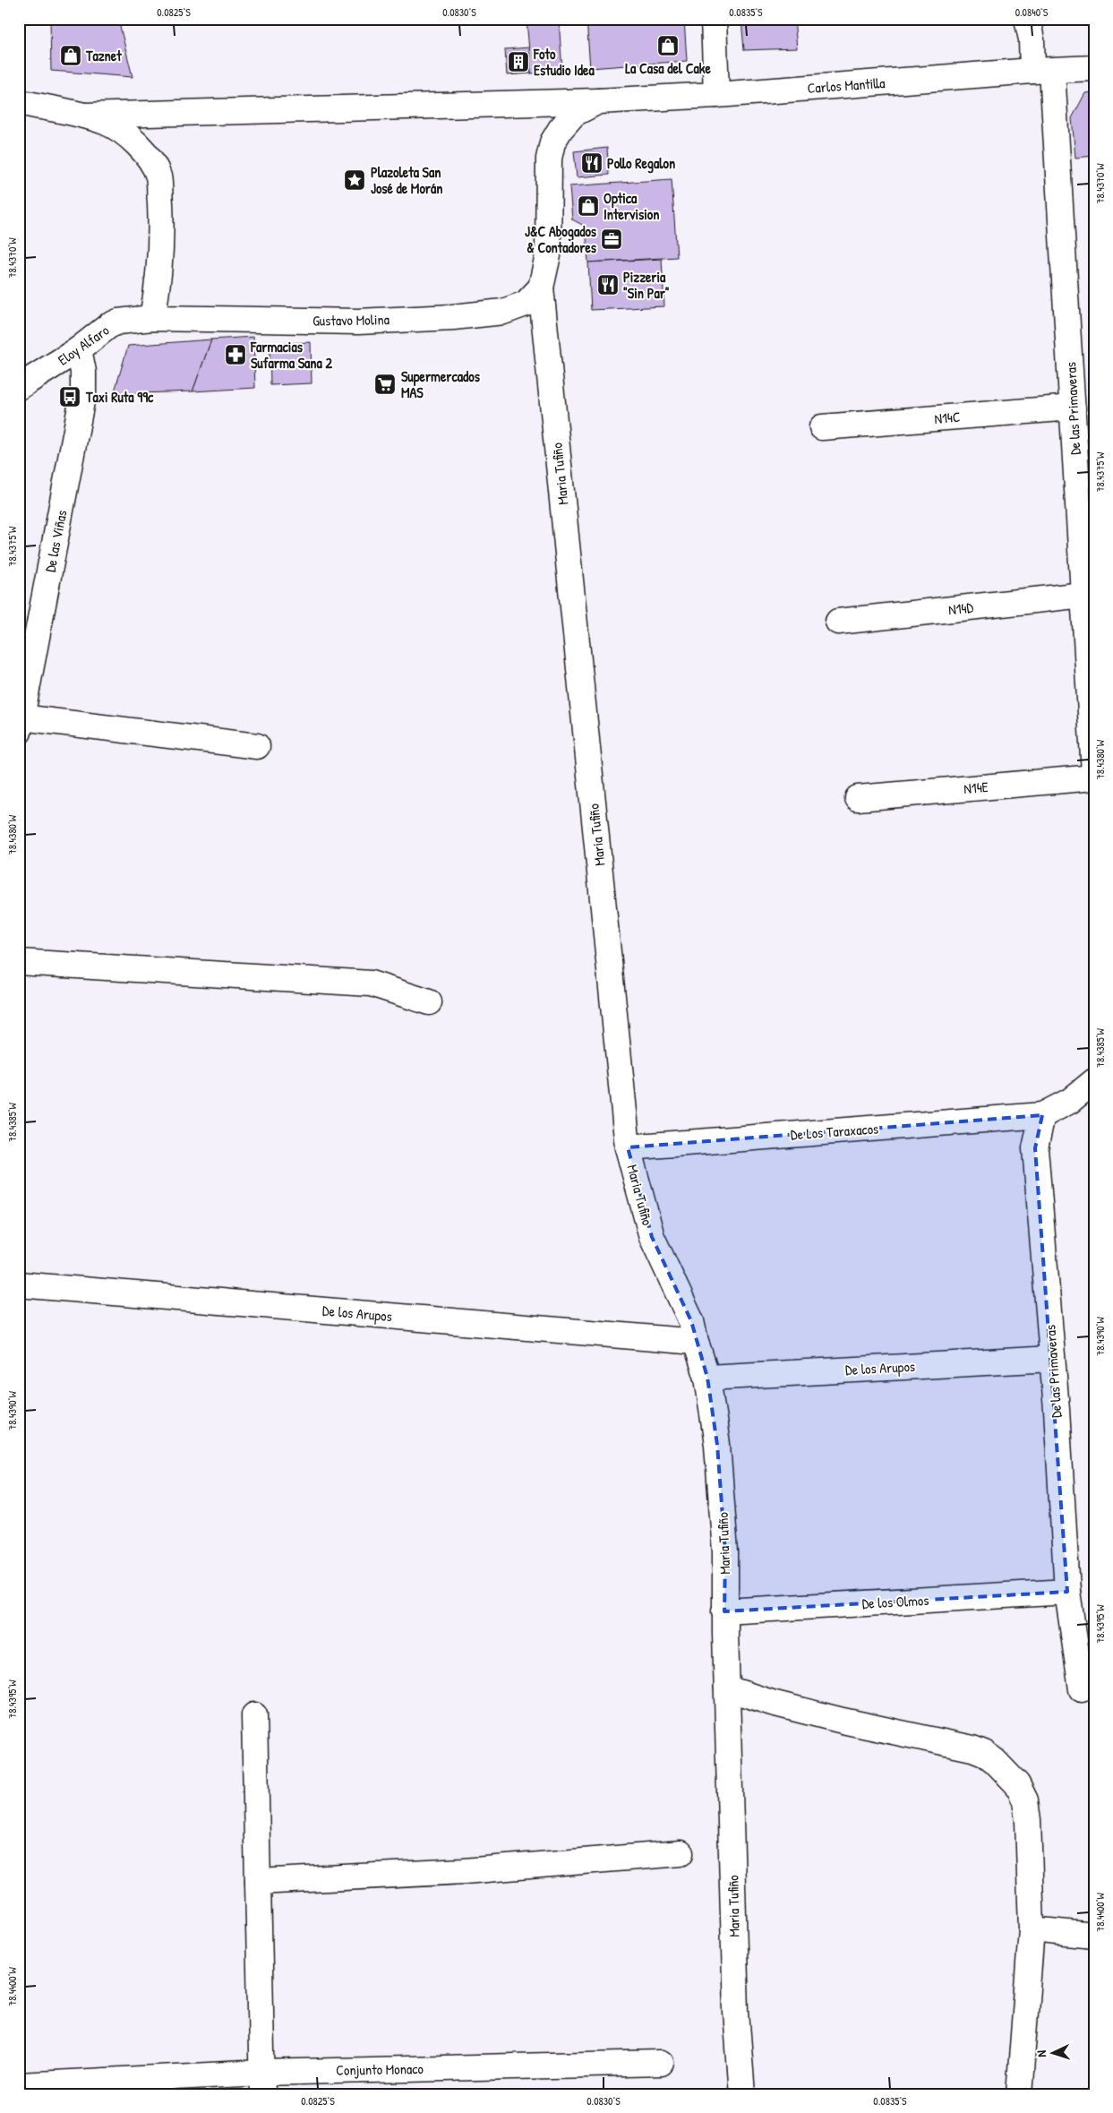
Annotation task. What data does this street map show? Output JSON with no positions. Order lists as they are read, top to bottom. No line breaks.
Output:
{"streets":{"street":["Carlos Mantilla","Gustavo Molina","Eloy Alfaro","De las Primaveras","N14C","Maria Tufiño","De las Viñas","N14D","N14E","De Los Taraxacos","De los Arupos","De los Olmos","Conjunto Monaco"]},"crossings":[["Carlos Mantilla","De las Primaveras"],["Gustavo Molina","Eloy Alfaro"],["Gustavo Molina","Maria Tufiño"],["Eloy Alfaro","De las Viñas"],["De las Primaveras","N14C"],["De las Primaveras","N14D"],["De las Primaveras","De Los Taraxacos"],["De las Primaveras","De los Arupos"],["De las Primaveras","De los Olmos"],["Maria Tufiño","De Los Taraxacos"],["Maria Tufiño","De los Arupos"],["Maria Tufiño","De los Olmos"]],"places":{"shop":["La Casa del Cake","Taznet","Optica Intervision"],"building":["Foto Estudio Idea"],"restaurant":["Pollo Regalon","Pizzeria \"Sin Par\""],"place":["Plazoleta San José de Morán"],"office":["J&C Abogados & Contadores"],"pharmacy":["Farmacias Sufarma Sana 2"],"supermarket":["Supermercados MAS"],"bus stop":["Taxi Ruta 99c"]},"north":"left","coordinates":["0.0825°S","0.0830°S","0.0835°S","0.0840°S","78.4370°W","78.4375°W","78.4380°W","78.4385°W","78.4390°W","78.4395°W","78.4400°W"]}
